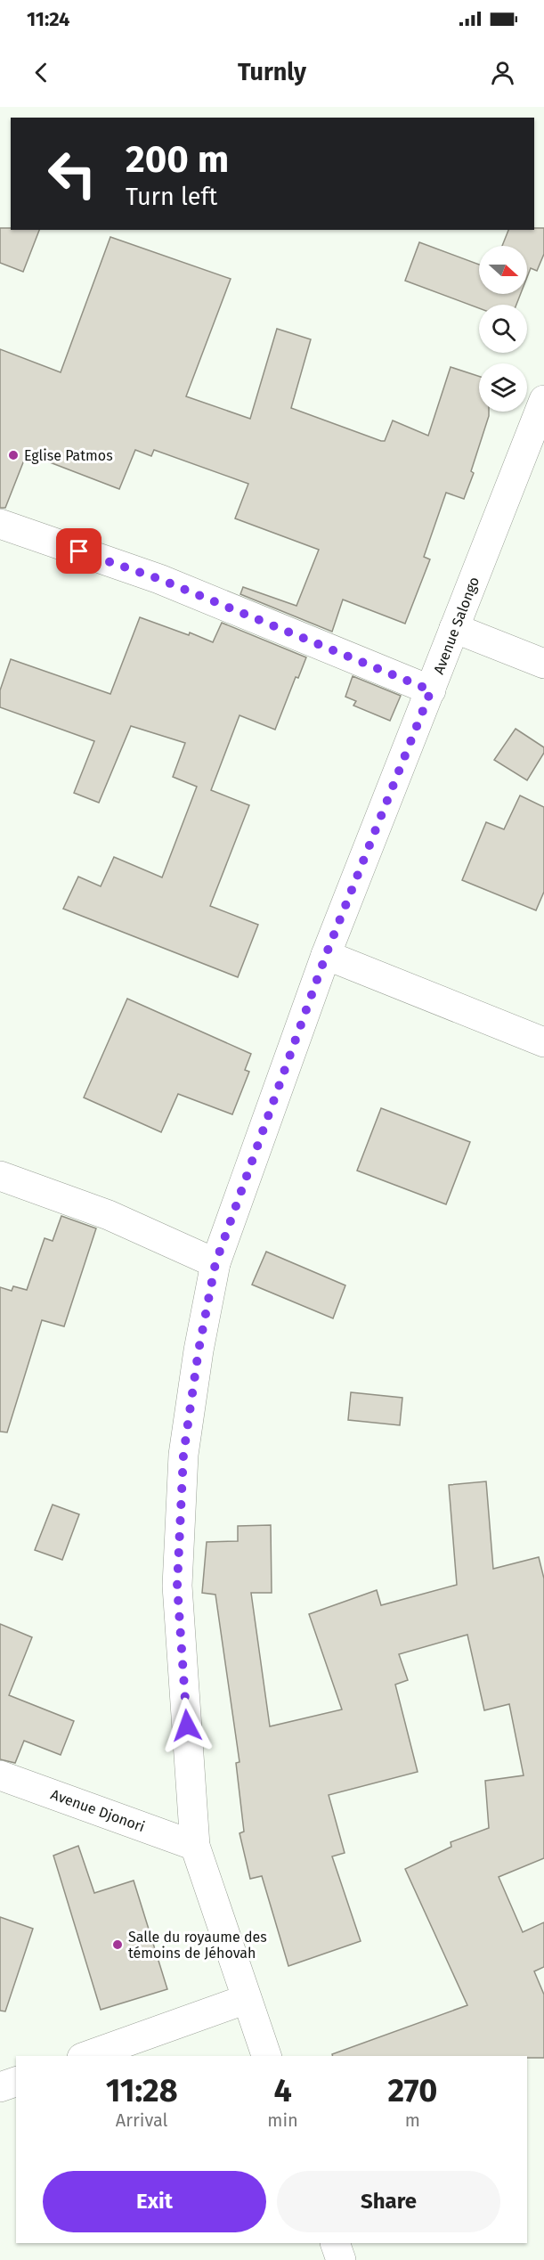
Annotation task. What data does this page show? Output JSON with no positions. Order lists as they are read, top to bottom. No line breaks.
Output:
{"streets":{"street":["Avenue Salongo","Avenue Djonori"]},"crossings":[["Avenue Salongo","Avenue Djonori"]],"places":["Eglise Patmos","Salle du royaume des témoins de Jéhovah"],"north":"right","page":{"status":"11:24","header":"Turnly","turn":["200 m","Turn left"],"eta":["11:28","Arrival","4","min","270","m"],"buttons":["Exit","Share"]}}
